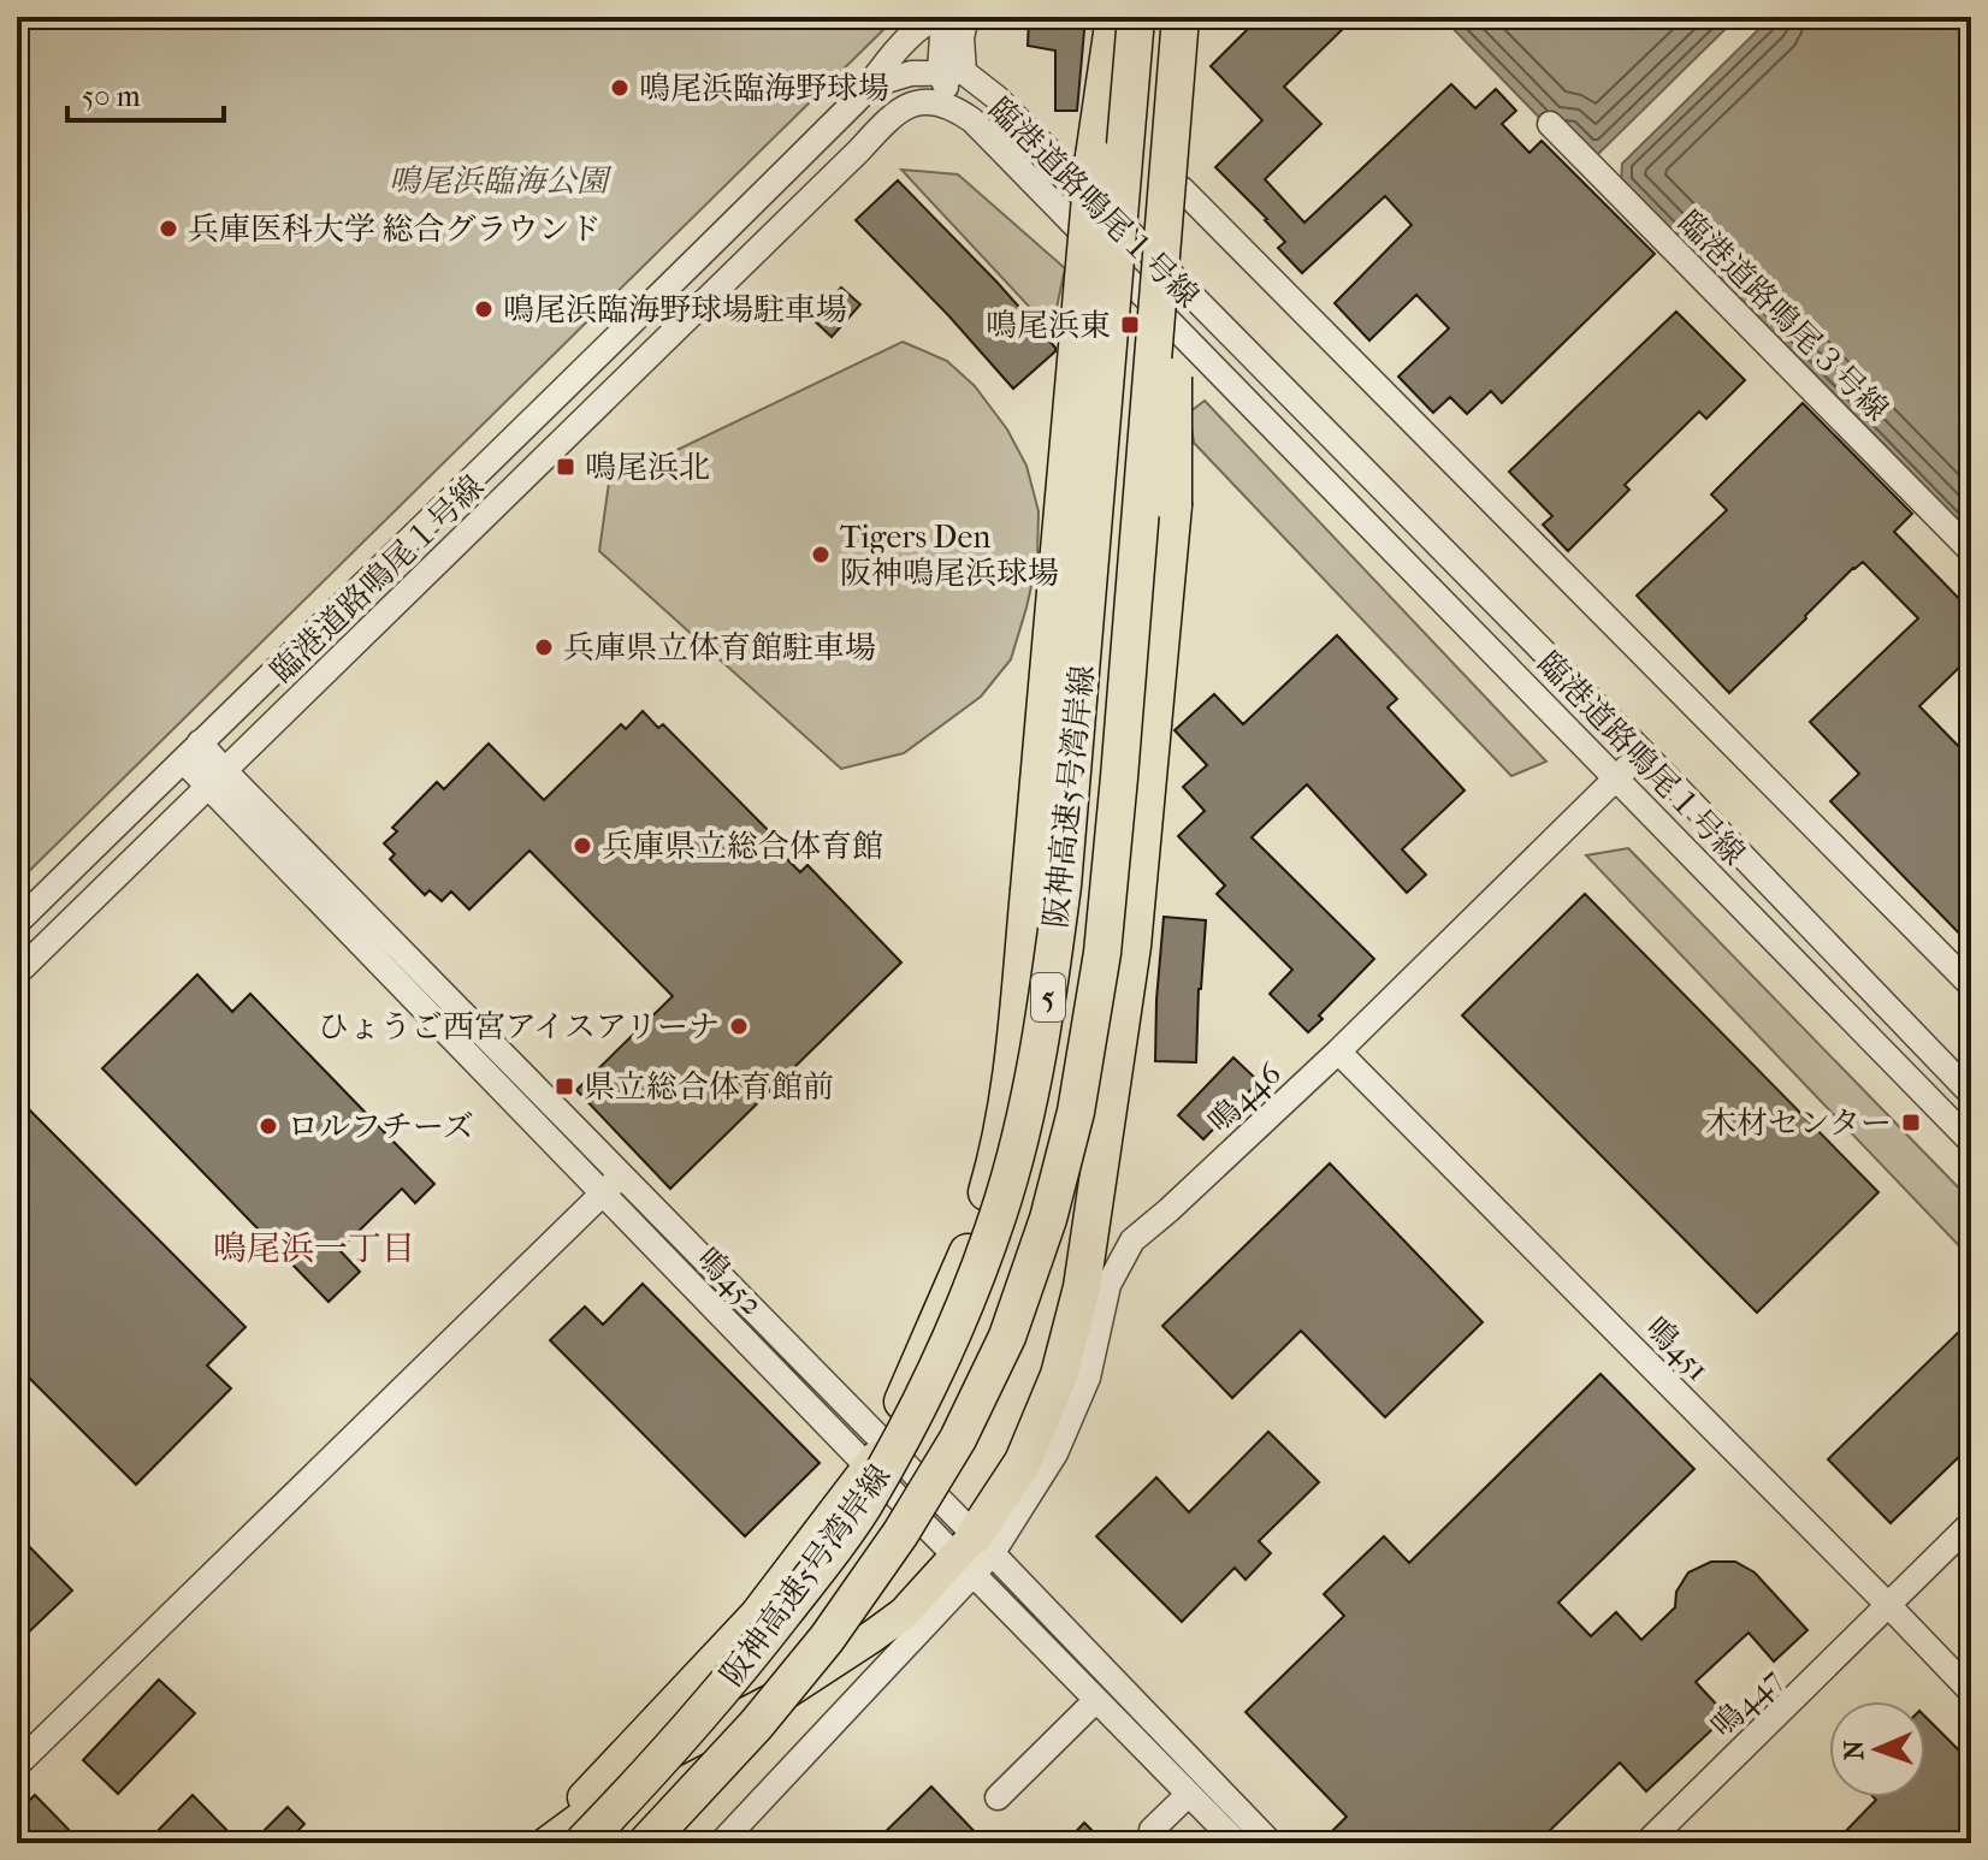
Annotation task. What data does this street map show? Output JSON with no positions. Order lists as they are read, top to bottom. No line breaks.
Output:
{"streets":{"highway":["阪神高速5号湾岸線","5"],"street":["臨港道路鳴尾１号線","臨港道路鳴尾３号線","鳴446","鳴452","鳴451","鳴447"]},"crossings":[["臨港道路鳴尾１号線","鳴446"],["臨港道路鳴尾１号線","鳴452"],["阪神高速5号湾岸線","5"],["5","鳴446"],["5","鳴452"],["鳴446","鳴452"],["鳴446","鳴451"],["鳴451","鳴447"]],"districts":["鳴尾浜一丁目"],"parks":["鳴尾浜臨海公園"],"places":{"other":["鳴尾浜臨海野球場","兵庫医科大学 総合グラウンド","鳴尾浜臨海野球場駐車場","Tigers Den 阪神鳴尾浜球場","兵庫県立体育館駐車場","兵庫県立総合体育館","ひょうご西宮アイスアリーナ","ロルフチーズ"],"transit":["鳴尾浜東","鳴尾浜北","県立総合体育館前","木材センター"]},"scale_bar":"50 m","north":"left"}
